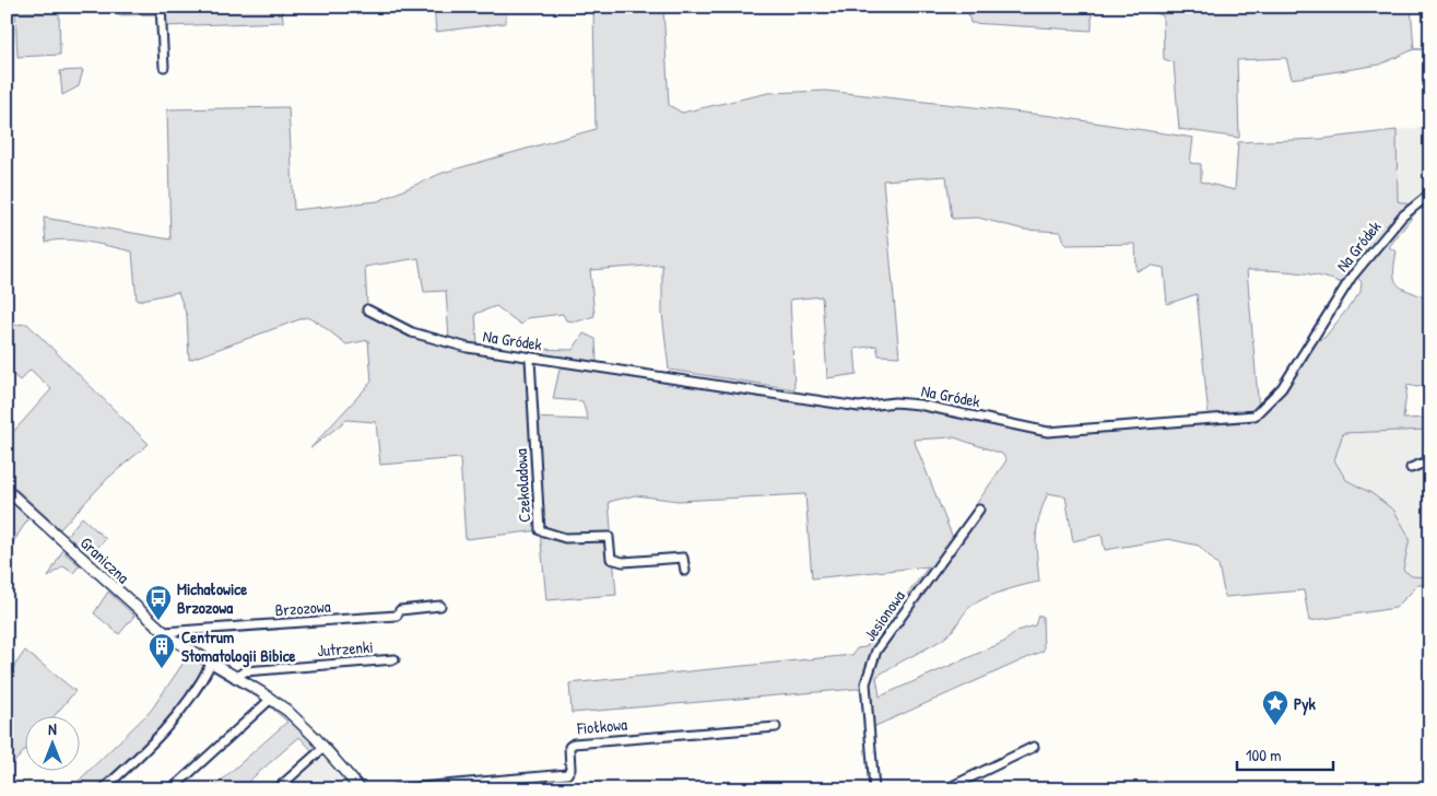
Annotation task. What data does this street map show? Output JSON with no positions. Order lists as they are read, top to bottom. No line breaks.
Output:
{"streets":{"street":["Na Gródek","Czekoladowa","Graniczna","Brzozowa","Jesionowa","Jutrzenki","Fiołkowa"]},"crossings":[["Na Gródek","Czekoladowa"],["Graniczna","Brzozowa"],["Graniczna","Jutrzenki"]],"places":{"bus stop":["Michałowice Brzozowa"],"building":["Centrum Stomatologii Bibice"],"place":["Pyk"]},"scale_bar":"100 m","north":"top"}
